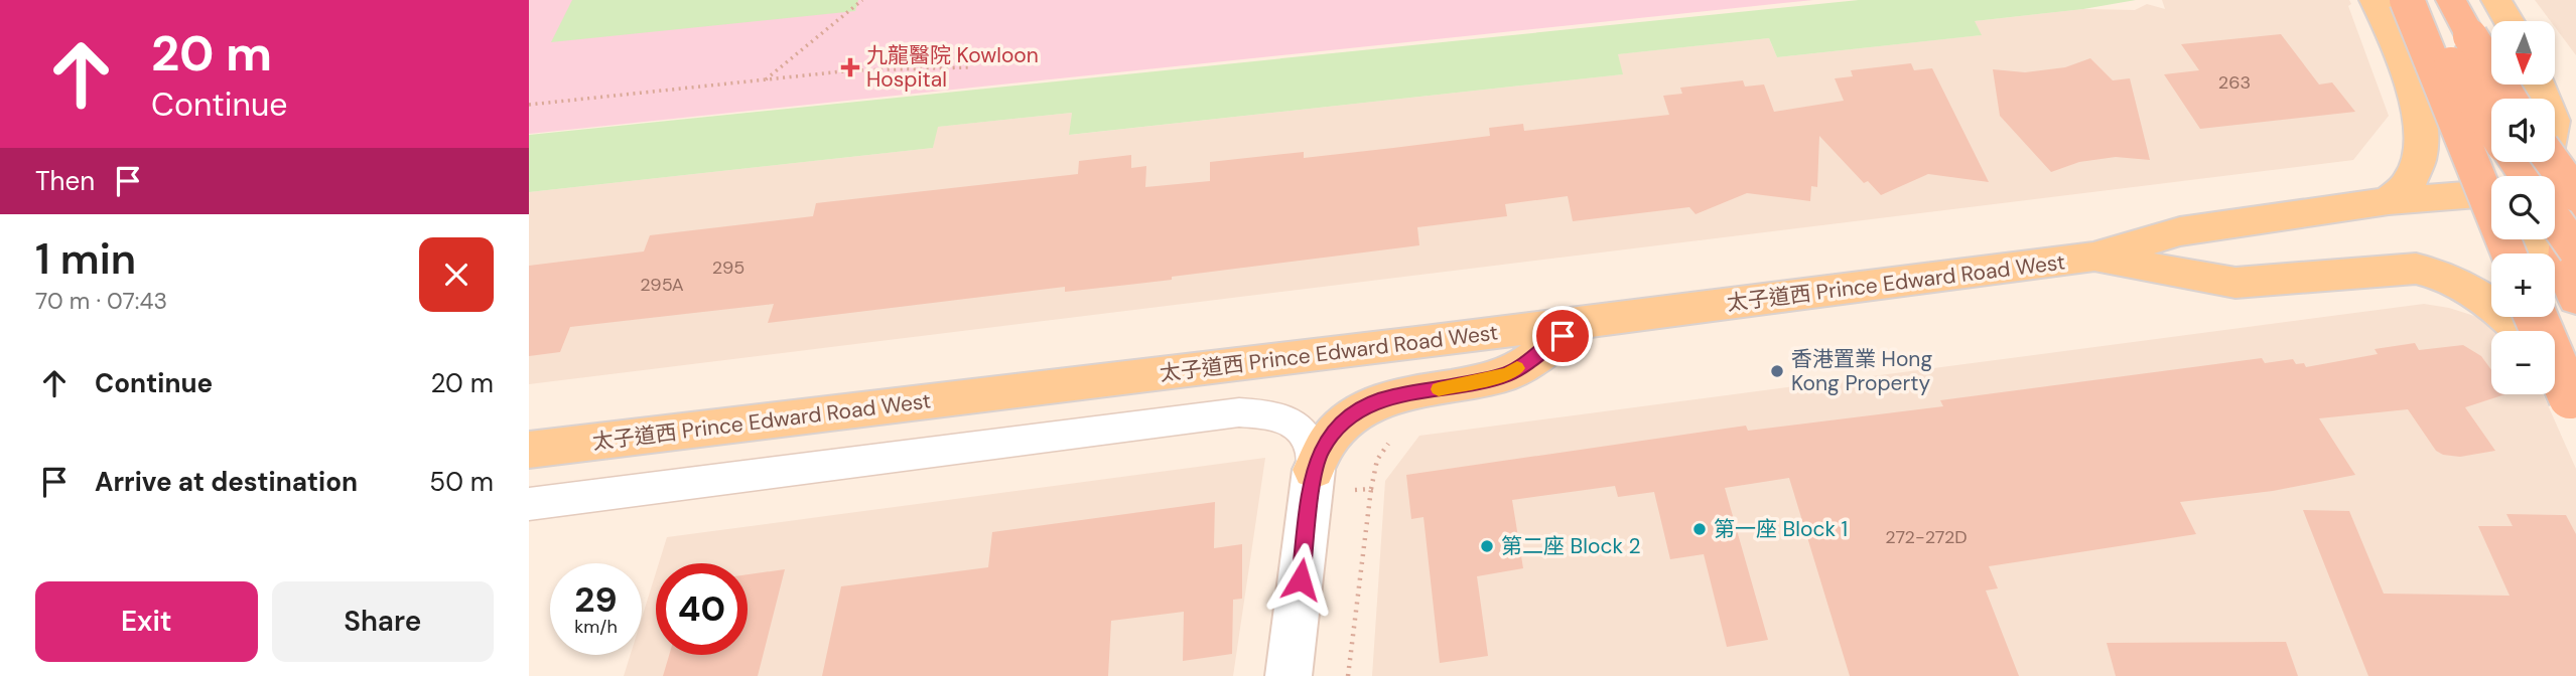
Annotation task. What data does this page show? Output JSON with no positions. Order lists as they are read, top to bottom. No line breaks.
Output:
{"streets":{"main road":["太子道西 Prince Edward Road West"]},"places":{"health":["九龍醫院 Kowloon Hospital"],"other":["香港置業 Hong Kong Property","第一座 Block 1","第二座 Block 2"]},"house_numbers":["263","295","295A","272-272D"],"north":"bottom","page":{"turn":["20 m","Continue"],"map_buttons":["+","−"],"then":"Then","heading":["1 min","70 m · 07:43"],"list":[{"name":"Continue","value":"20 m"},{"name":"Arrive at destination","value":"50 m"}],"speed":"29 km/h","limit":"40","buttons":["Exit","Share"]}}
